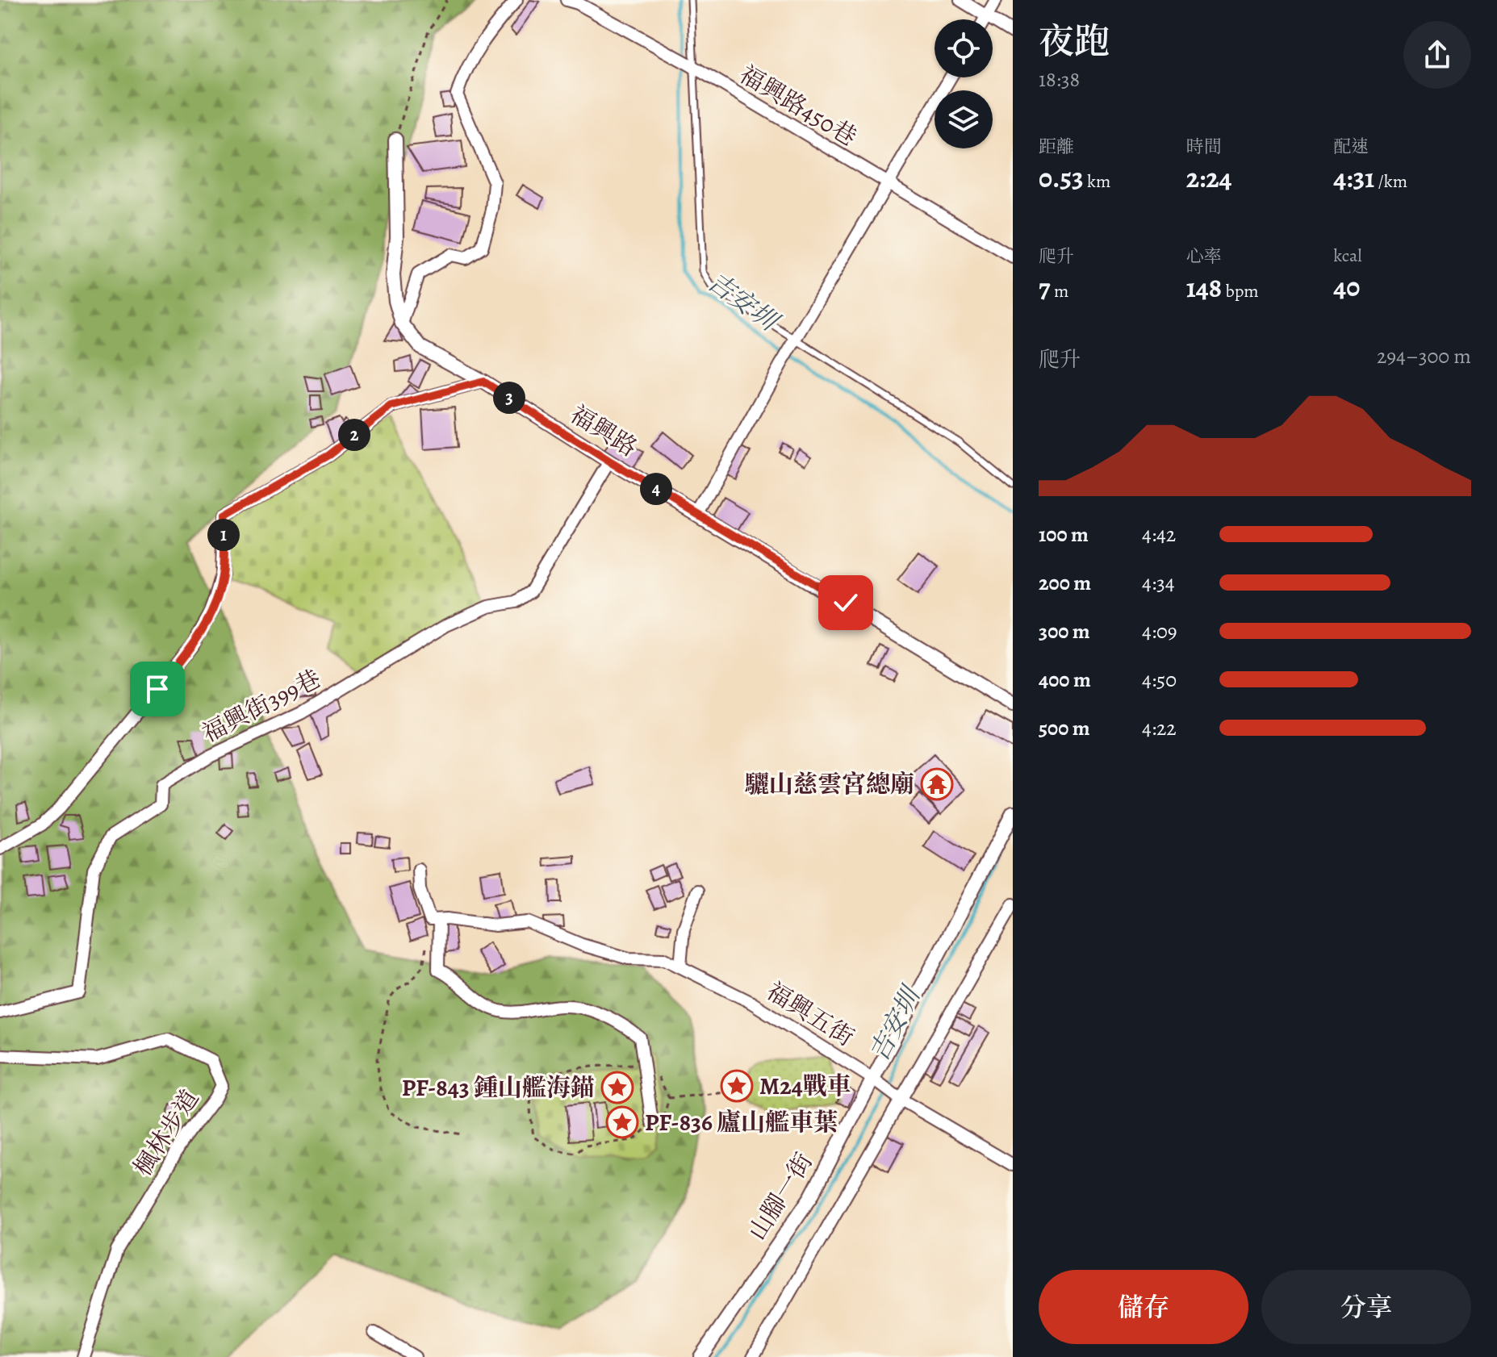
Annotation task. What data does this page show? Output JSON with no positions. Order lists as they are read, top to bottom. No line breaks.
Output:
{"streets":{"street":["福興路450巷","福興路","福興街399巷","福興五街","楓林步道","山腳一街"]},"crossings":[["福興路","福興街399巷"],["福興五街","山腳一街"]],"water":["吉安圳"],"places":{"temple":["驪山慈雲宮總廟"],"place":["M24戰車","PF-843 鍾山艦海錨","PF-836 廬山艦車葉"]},"page":{"heading":["夜跑","18:38"],"stats":[["距離","0.53 km"],["時間","2:24"],["配速","4:31 /km"],["爬升","7 m"],["心率","148 bpm"],["kcal","40"]],"chart":["爬升","294–300 m"],"pins":["3","2","4","1"],"list":[{"name":"100 m","note":"4:42"},{"name":"200 m","note":"4:34"},{"name":"300 m","note":"4:09"},{"name":"400 m","note":"4:50"},{"name":"500 m","note":"4:22"}],"buttons":["儲存","分享"]}}
